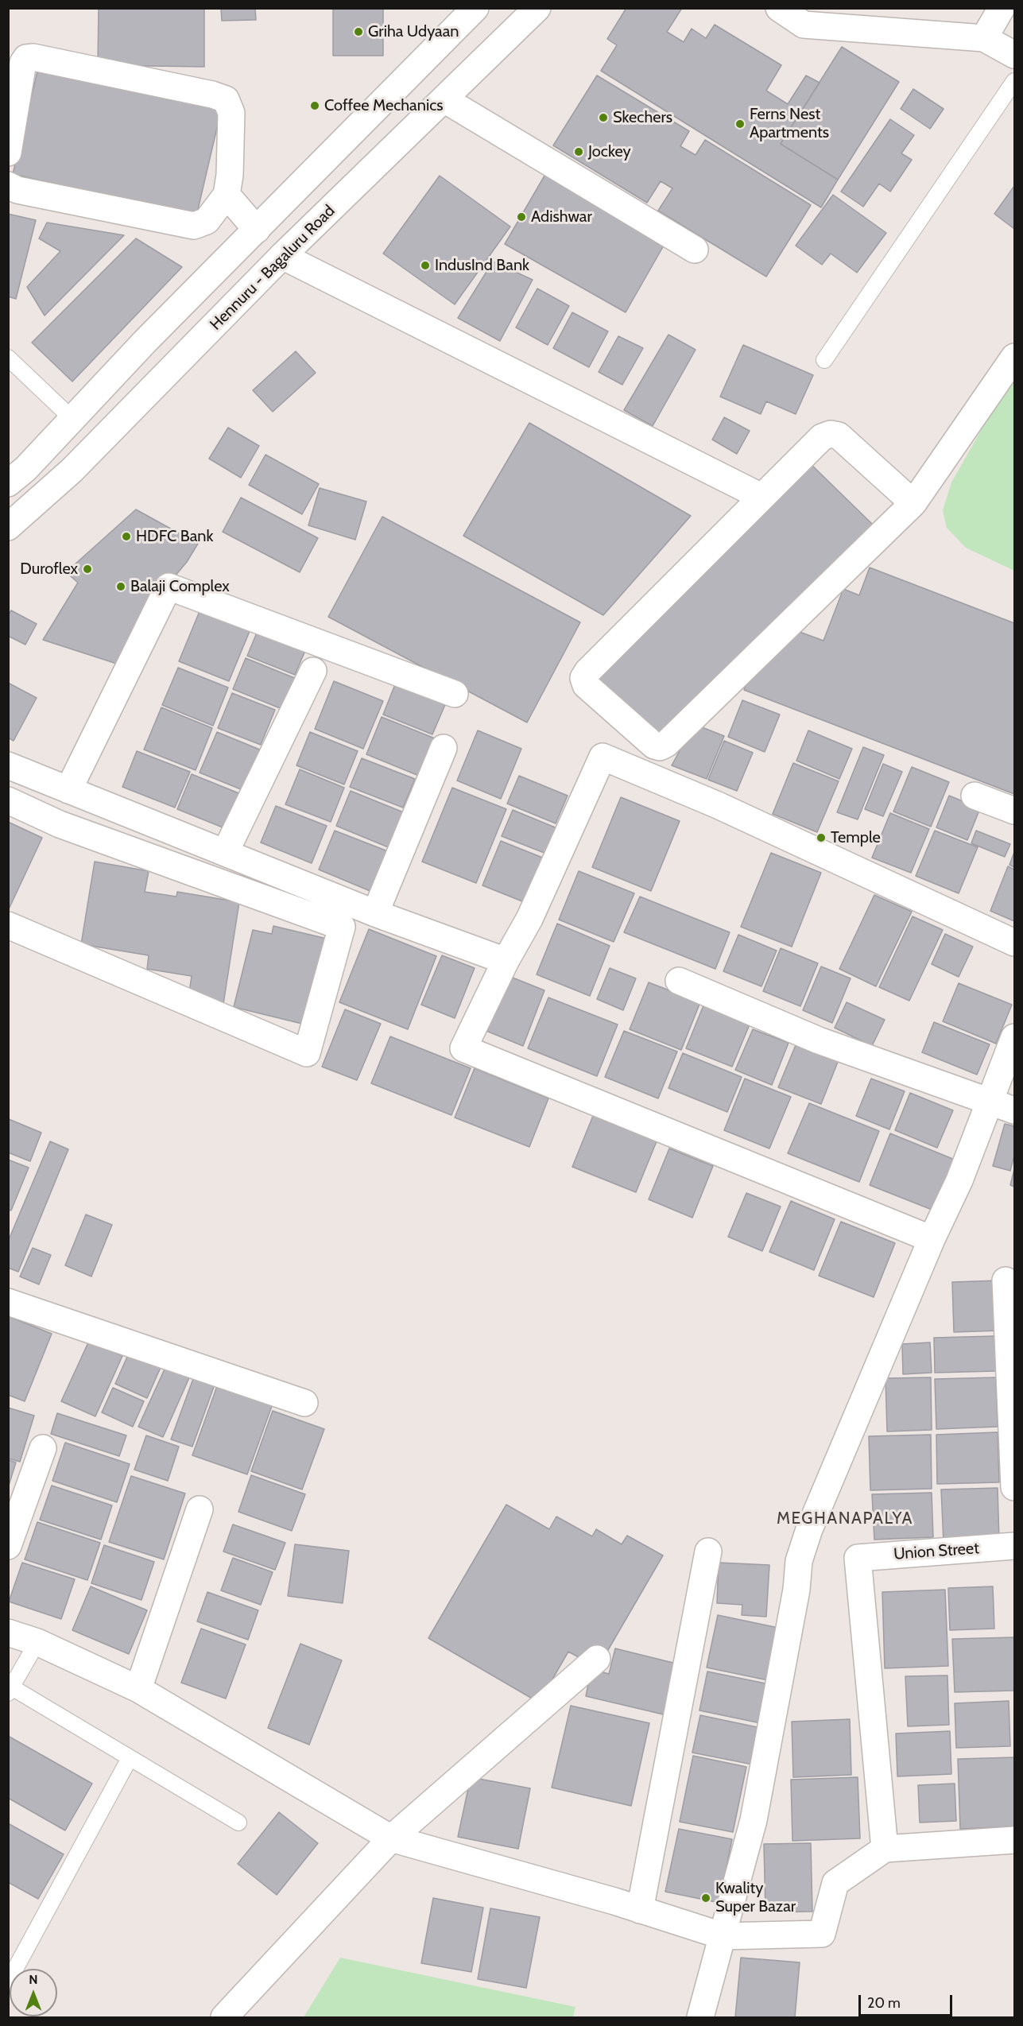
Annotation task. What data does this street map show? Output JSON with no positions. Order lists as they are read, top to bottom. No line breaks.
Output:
{"streets":{"street":["Hennuru - Bagaluru Road","Union Street"]},"districts":["MEGHANAPALYA"],"places":["Griha Udyaan","Coffee Mechanics","Skechers","Ferns Nest Apartments","Jockey","Adishwar","IndusInd Bank","HDFC Bank","Duroflex","Balaji Complex","Temple","Kwality Super Bazar"],"scale_bar":"20 m","north":"top"}
